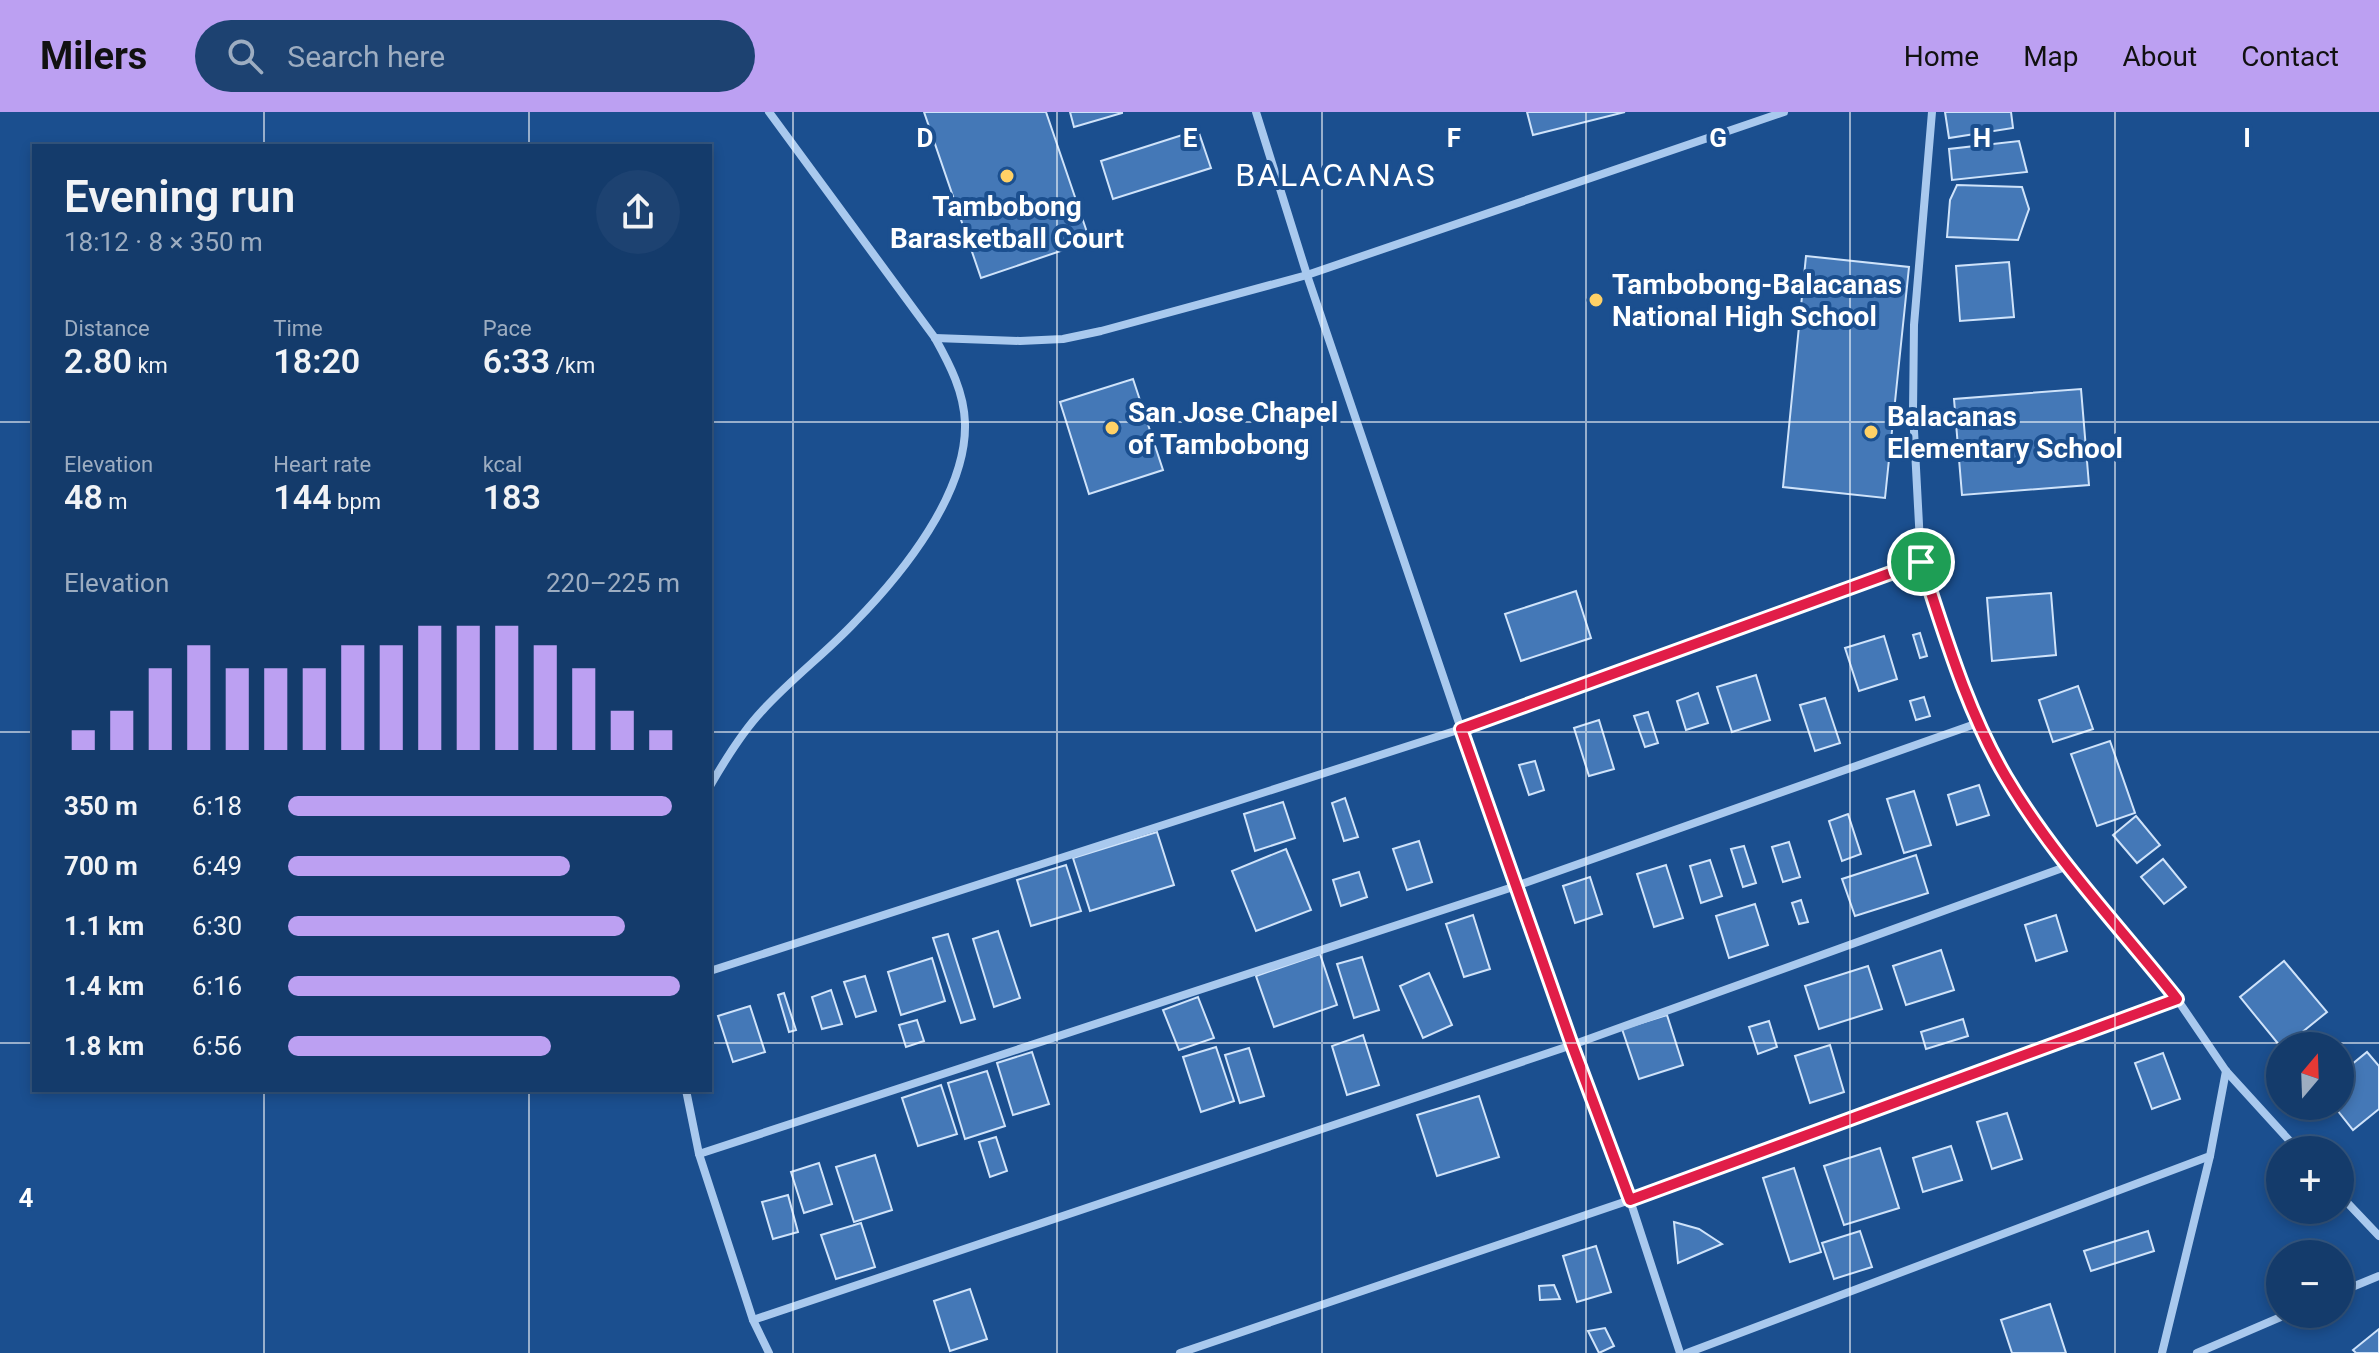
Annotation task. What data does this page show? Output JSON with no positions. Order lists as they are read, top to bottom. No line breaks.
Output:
{"districts":["BALACANAS"],"places":["Tambobong Barasketball Court","Tambobong-Balacanas National High School","San Jose Chapel of Tambobong","Balacanas Elementary School"],"north":"top","page":{"header":"Milers","search":"Search here","nav":["Home","Map","About","Contact"],"heading":["Evening run","18:12 · 8 × 350 m"],"stats":[["Distance","2.80 km"],["Time","18:20"],["Pace","6:33 /km"],["Elevation","48 m"],["Heart rate","144 bpm"],["kcal","183"]],"chart":["Elevation","220–225 m"],"list":[{"name":"350 m","note":"6:18"},{"name":"700 m","note":"6:49"},{"name":"1.1 km","note":"6:30"},{"name":"1.4 km","note":"6:16"},{"name":"1.8 km","note":"6:56"}],"map_buttons":["+","−"]},"grid":{"columns":["D","E","F","G","H","I"],"rows":["4"]}}
